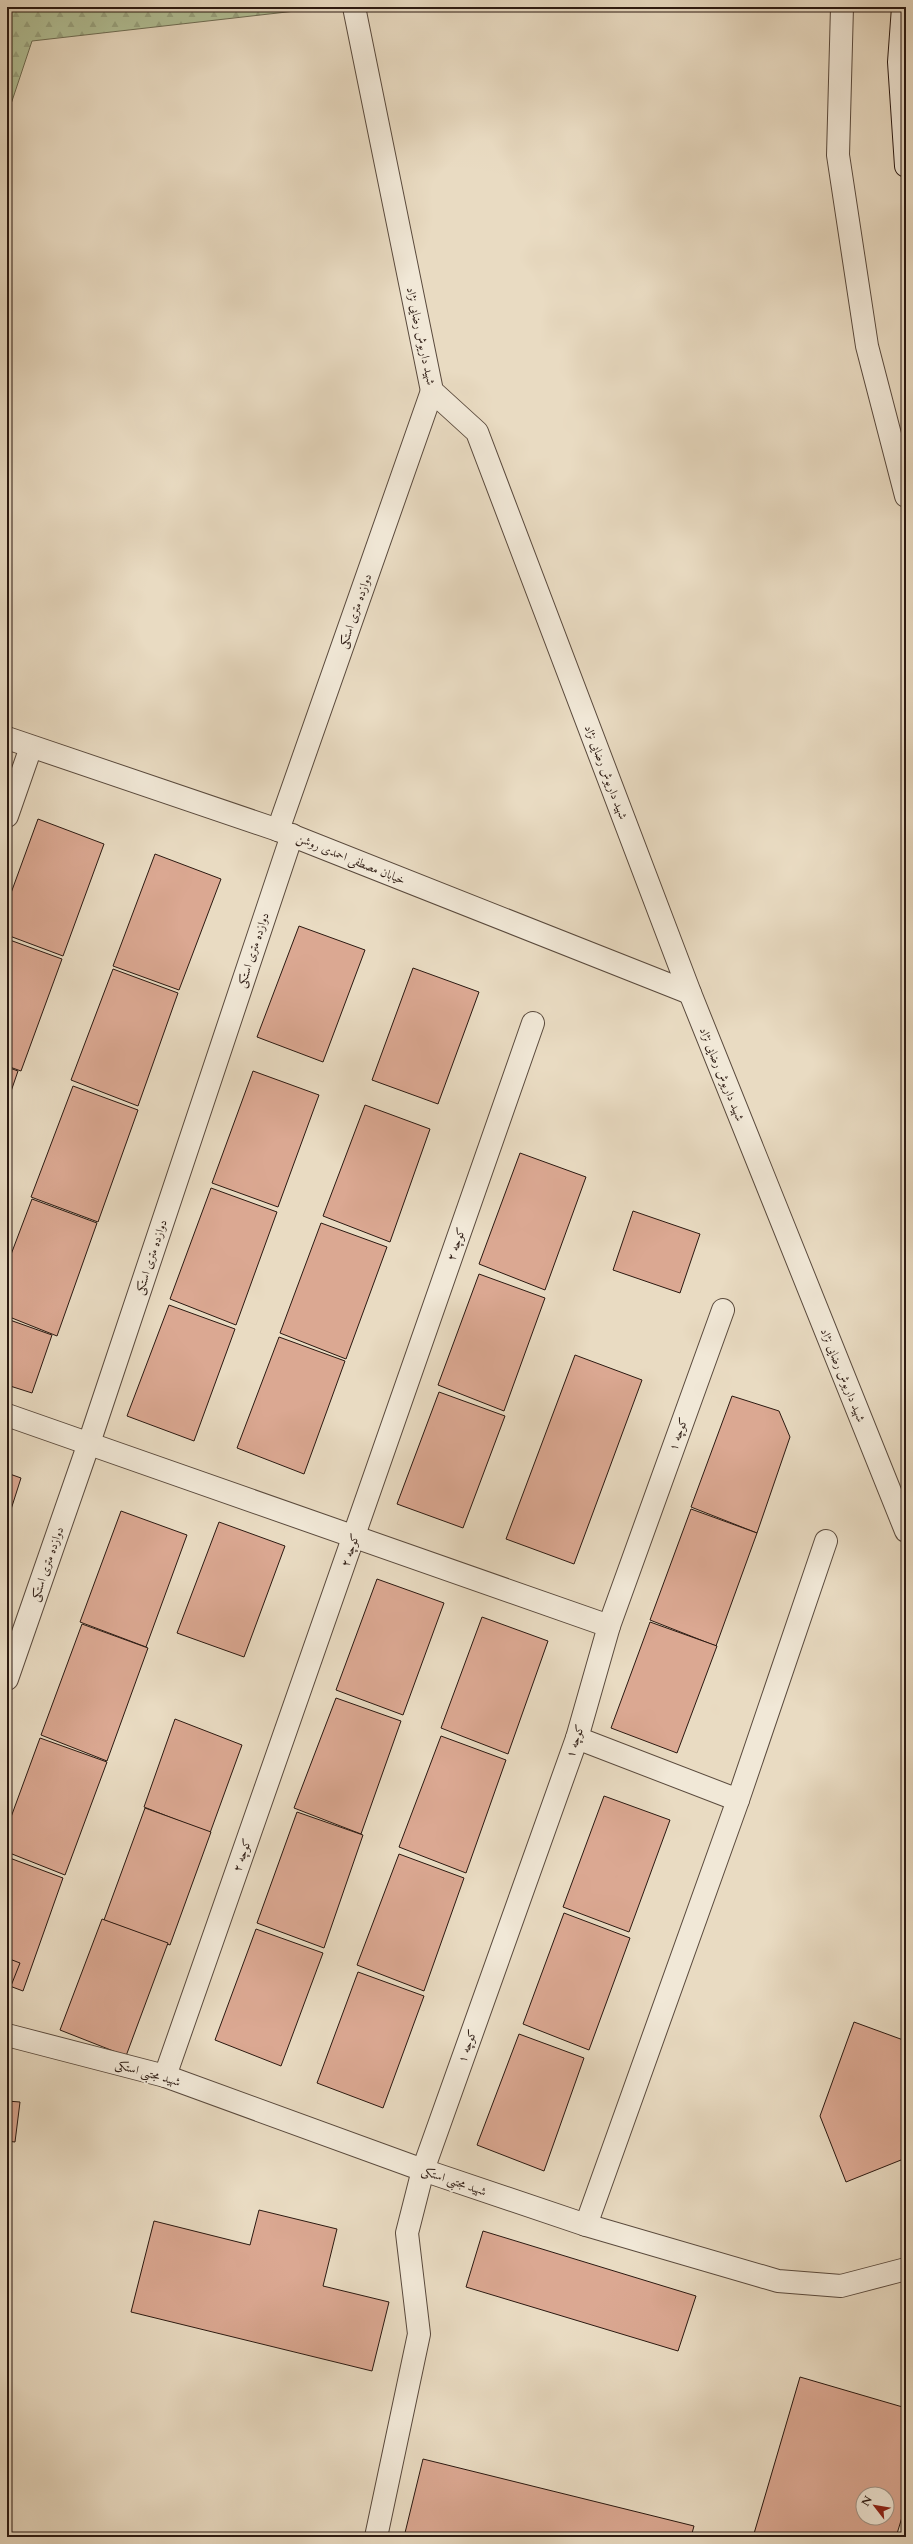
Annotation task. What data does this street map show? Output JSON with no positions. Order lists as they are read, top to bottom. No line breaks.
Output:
{"streets":{"street":["شهید داریوش رضایی نژاد","دوازده متری استکی","خیابان مصطفی احمدی روشن","کوچه ۲","کوچه ۱","شهید مجتبی استکی"]},"crossings":[["شهید داریوش رضایی نژاد","دوازده متری استکی"],["شهید داریوش رضایی نژاد","خیابان مصطفی احمدی روشن"],["دوازده متری استکی","خیابان مصطفی احمدی روشن"],["کوچه ۲","شهید مجتبی استکی"],["کوچه ۱","شهید مجتبی استکی"]],"north":"top left"}
